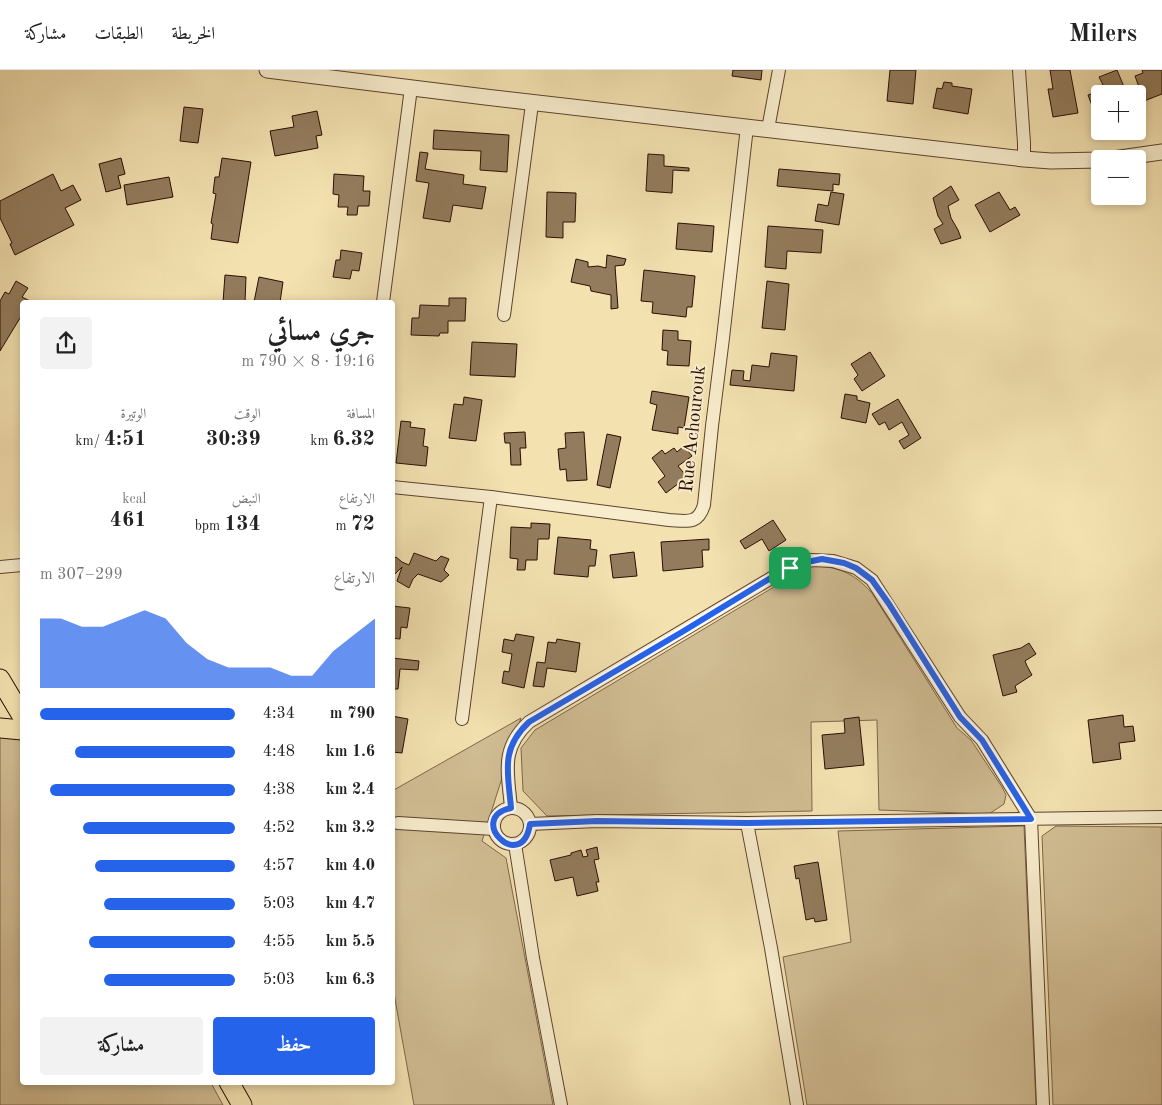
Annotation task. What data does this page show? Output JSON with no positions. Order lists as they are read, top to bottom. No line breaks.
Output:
{"streets":{"street":["Rue Achourouk"]},"page":{"header":"Milers","nav":["الخريطة","الطبقات","مشاركة"],"map_buttons":["+","−"],"heading":["جري مسائي","19:16 · 8 × 790 m"],"stats":[["المسافة","6.32 km"],["الوقت","30:39"],["الوتيرة","4:51 /km"],["الارتفاع","72 m"],["النبض","134 bpm"],["kcal","461"]],"chart":["الارتفاع","299–307 m"],"list":[{"name":"790 m","note":"4:34"},{"name":"1.6 km","note":"4:48"},{"name":"2.4 km","note":"4:38"},{"name":"3.2 km","note":"4:52"},{"name":"4.0 km","note":"4:57"},{"name":"4.7 km","note":"5:03"},{"name":"5.5 km","note":"4:55"},{"name":"6.3 km","note":"5:03"}],"buttons":["حفظ","مشاركة"]}}
